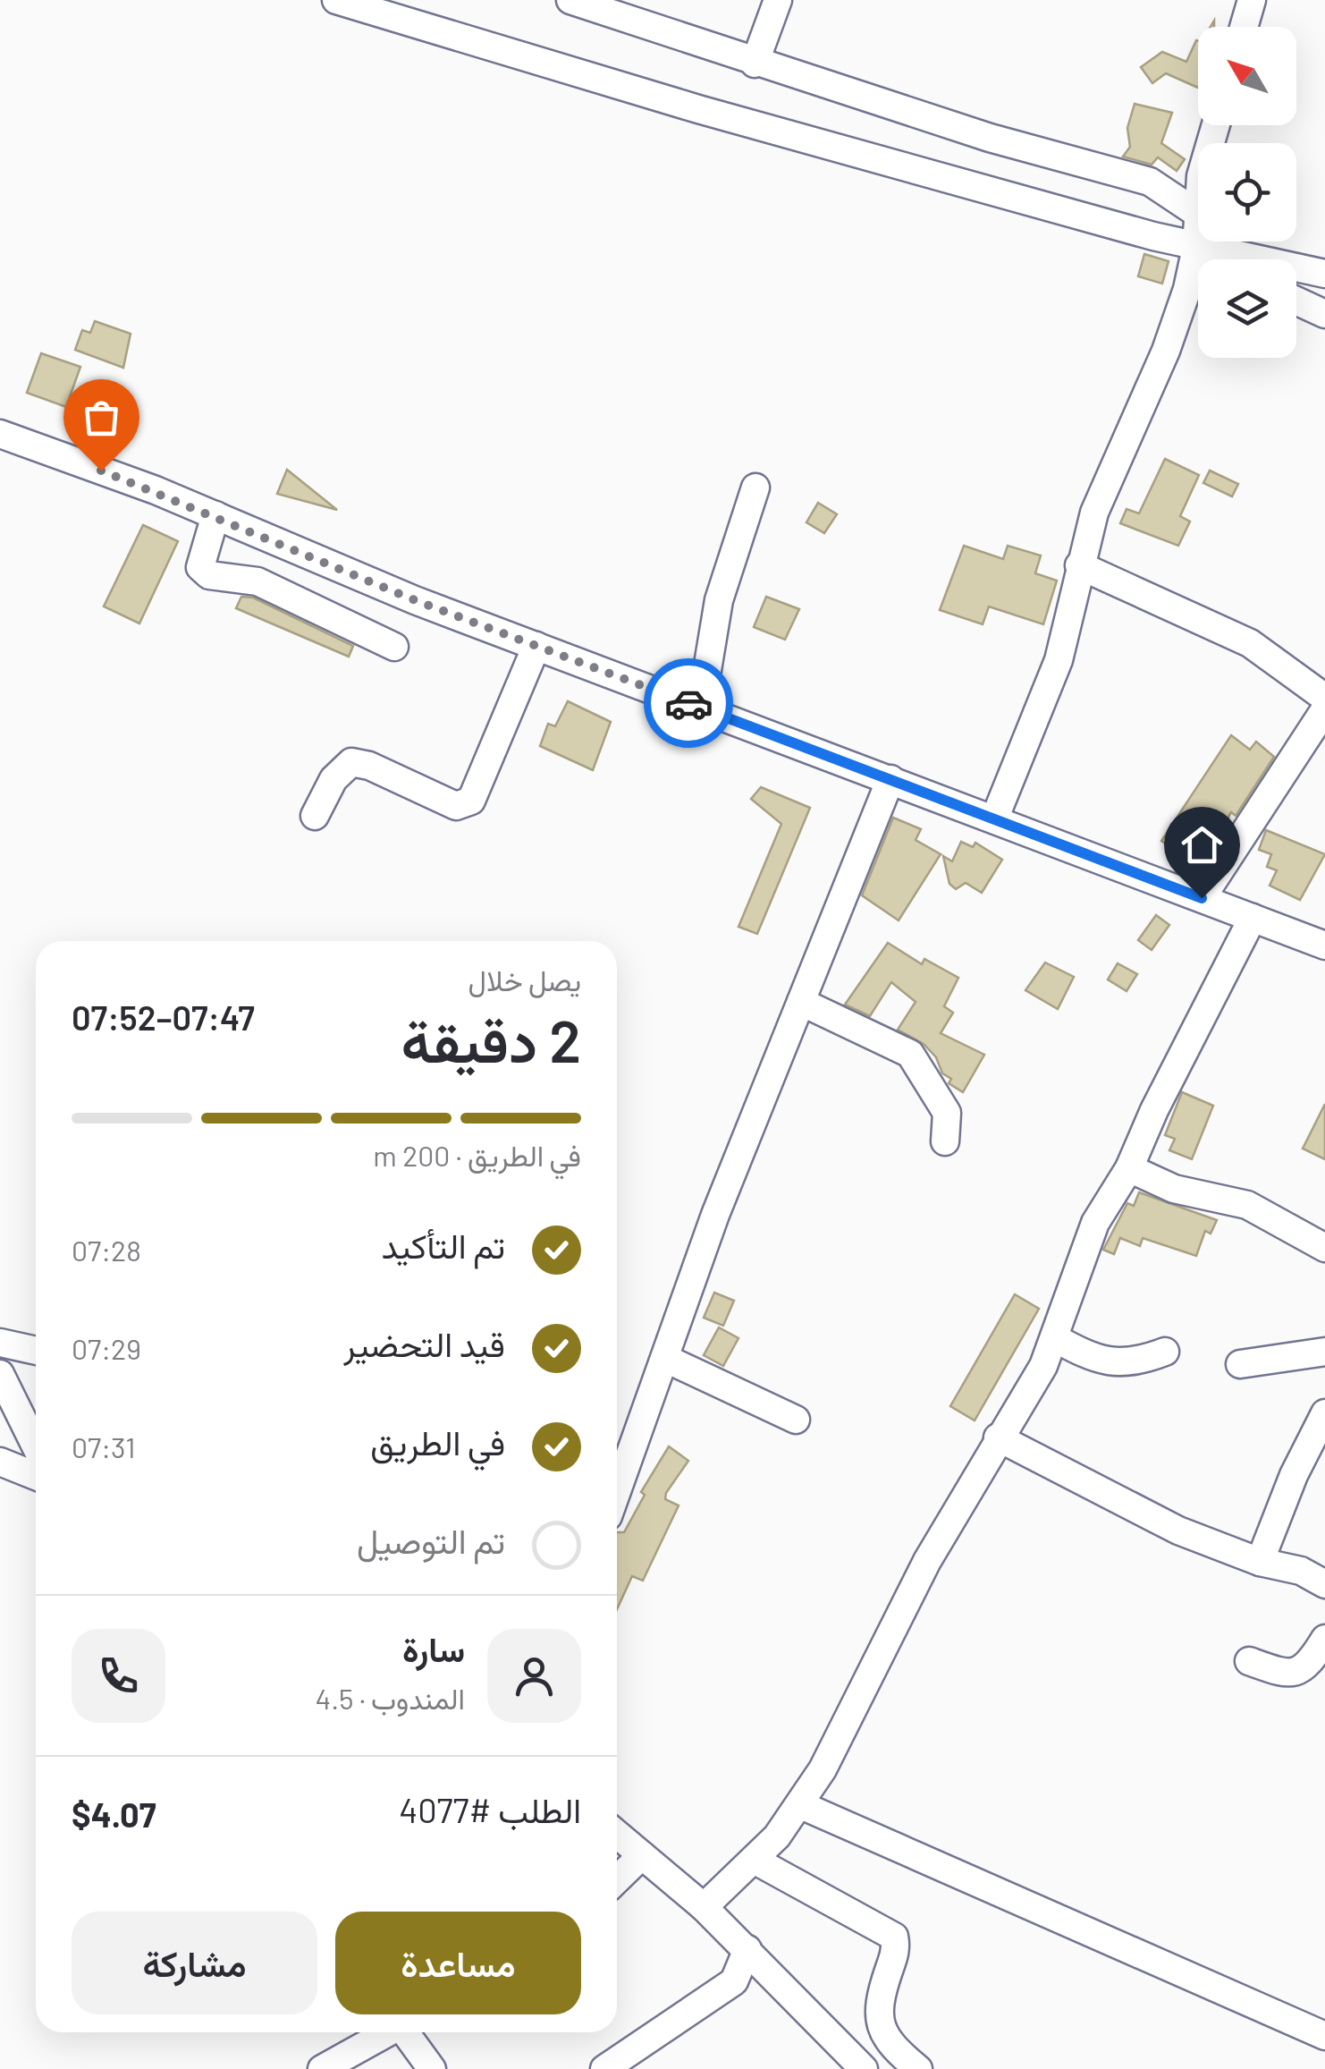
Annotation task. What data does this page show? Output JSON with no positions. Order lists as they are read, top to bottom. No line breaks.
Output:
{"north":"top left","page":{"heading":["2 دقيقة","يصل خلال","07:47–07:52"],"panel":["سارة","المندوب · 4.5","الطلب #4077","$4.07"],"bar":"في الطريق · 200 m","list":[["تم التأكيد","07:28"],["قيد التحضير","07:29"],["في الطريق","07:31"],"تم التوصيل"],"buttons":["مساعدة","مشاركة"]}}
